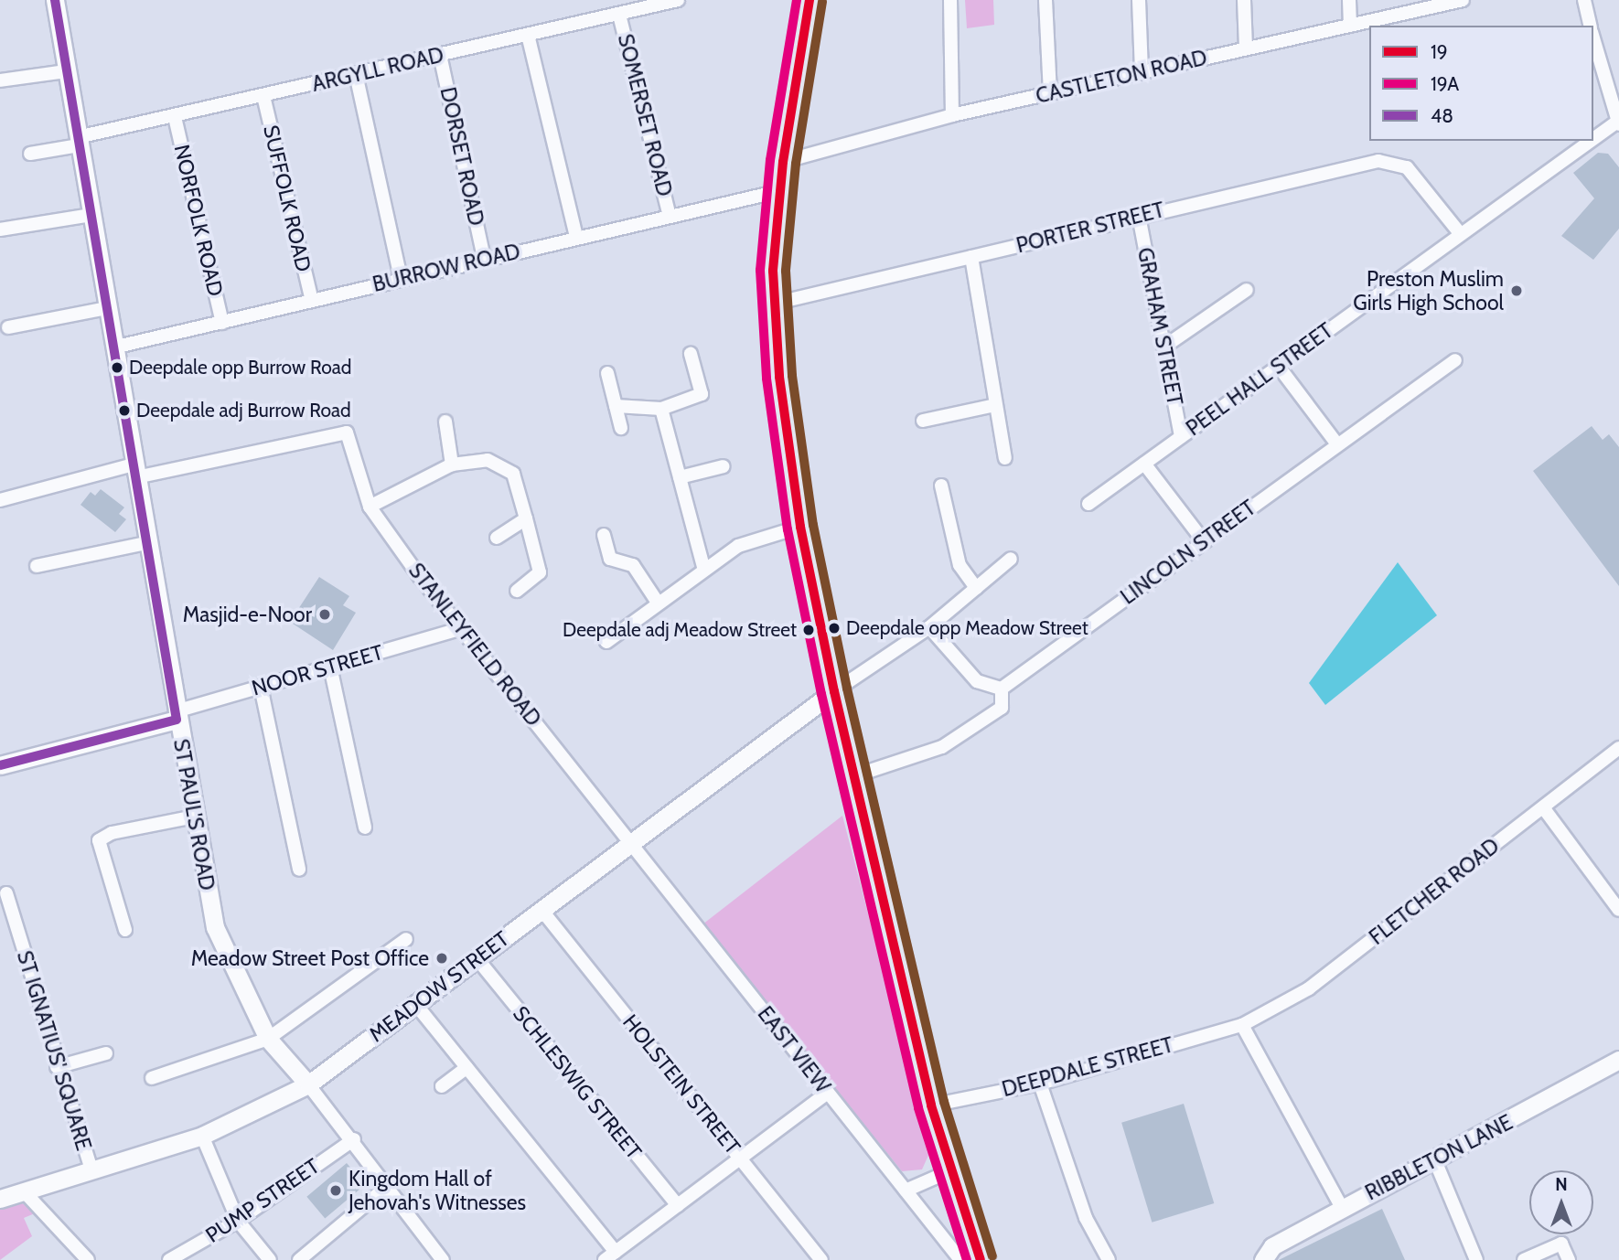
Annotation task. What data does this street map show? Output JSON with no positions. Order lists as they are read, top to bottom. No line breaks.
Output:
{"streets":{"street":["ARGYLL ROAD","CASTLETON ROAD","SOMERSET ROAD","DORSET ROAD","SUFFOLK ROAD","NORFOLK ROAD","PORTER STREET","BURROW ROAD","GRAHAM STREET","PEEL HALL STREET","LINCOLN STREET","STANLEYFIELD ROAD","NOOR STREET","ST PAUL'S ROAD","FLETCHER ROAD","MEADOW STREET","EAST VIEW","ST IGNATIUS' SQUARE","DEEPDALE STREET","SCHLESWIG STREET","HOLSTEIN STREET","RIBBLETON LANE","PUMP STREET"]},"crossings":[["ARGYLL ROAD","SOMERSET ROAD"],["ARGYLL ROAD","DORSET ROAD"],["ARGYLL ROAD","SUFFOLK ROAD"],["ARGYLL ROAD","NORFOLK ROAD"],["ARGYLL ROAD","ST PAUL'S ROAD"],["SOMERSET ROAD","BURROW ROAD"],["DORSET ROAD","BURROW ROAD"],["SUFFOLK ROAD","BURROW ROAD"],["NORFOLK ROAD","BURROW ROAD"],["PORTER STREET","GRAHAM STREET"],["PORTER STREET","PEEL HALL STREET"],["BURROW ROAD","ST PAUL'S ROAD"],["GRAHAM STREET","PEEL HALL STREET"],["STANLEYFIELD ROAD","NOOR STREET"],["STANLEYFIELD ROAD","ST PAUL'S ROAD"],["STANLEYFIELD ROAD","MEADOW STREET"],["STANLEYFIELD ROAD","EAST VIEW"],["NOOR STREET","ST PAUL'S ROAD"],["ST PAUL'S ROAD","MEADOW STREET"],["ST PAUL'S ROAD","PUMP STREET"],["FLETCHER ROAD","DEEPDALE STREET"],["MEADOW STREET","EAST VIEW"],["MEADOW STREET","ST IGNATIUS' SQUARE"],["MEADOW STREET","SCHLESWIG STREET"],["MEADOW STREET","HOLSTEIN STREET"]],"places":["Preston Muslim Girls High School","Deepdale opp Burrow Road","Deepdale adj Burrow Road","Masjid-e-Noor","Deepdale opp Meadow Street","Deepdale adj Meadow Street","Meadow Street Post Office","Kingdom Hall of Jehovah's Witnesses"],"lines":["transit line 19","transit line 19A","transit line 48"],"legend":["19","19A","48"],"north":"top"}
